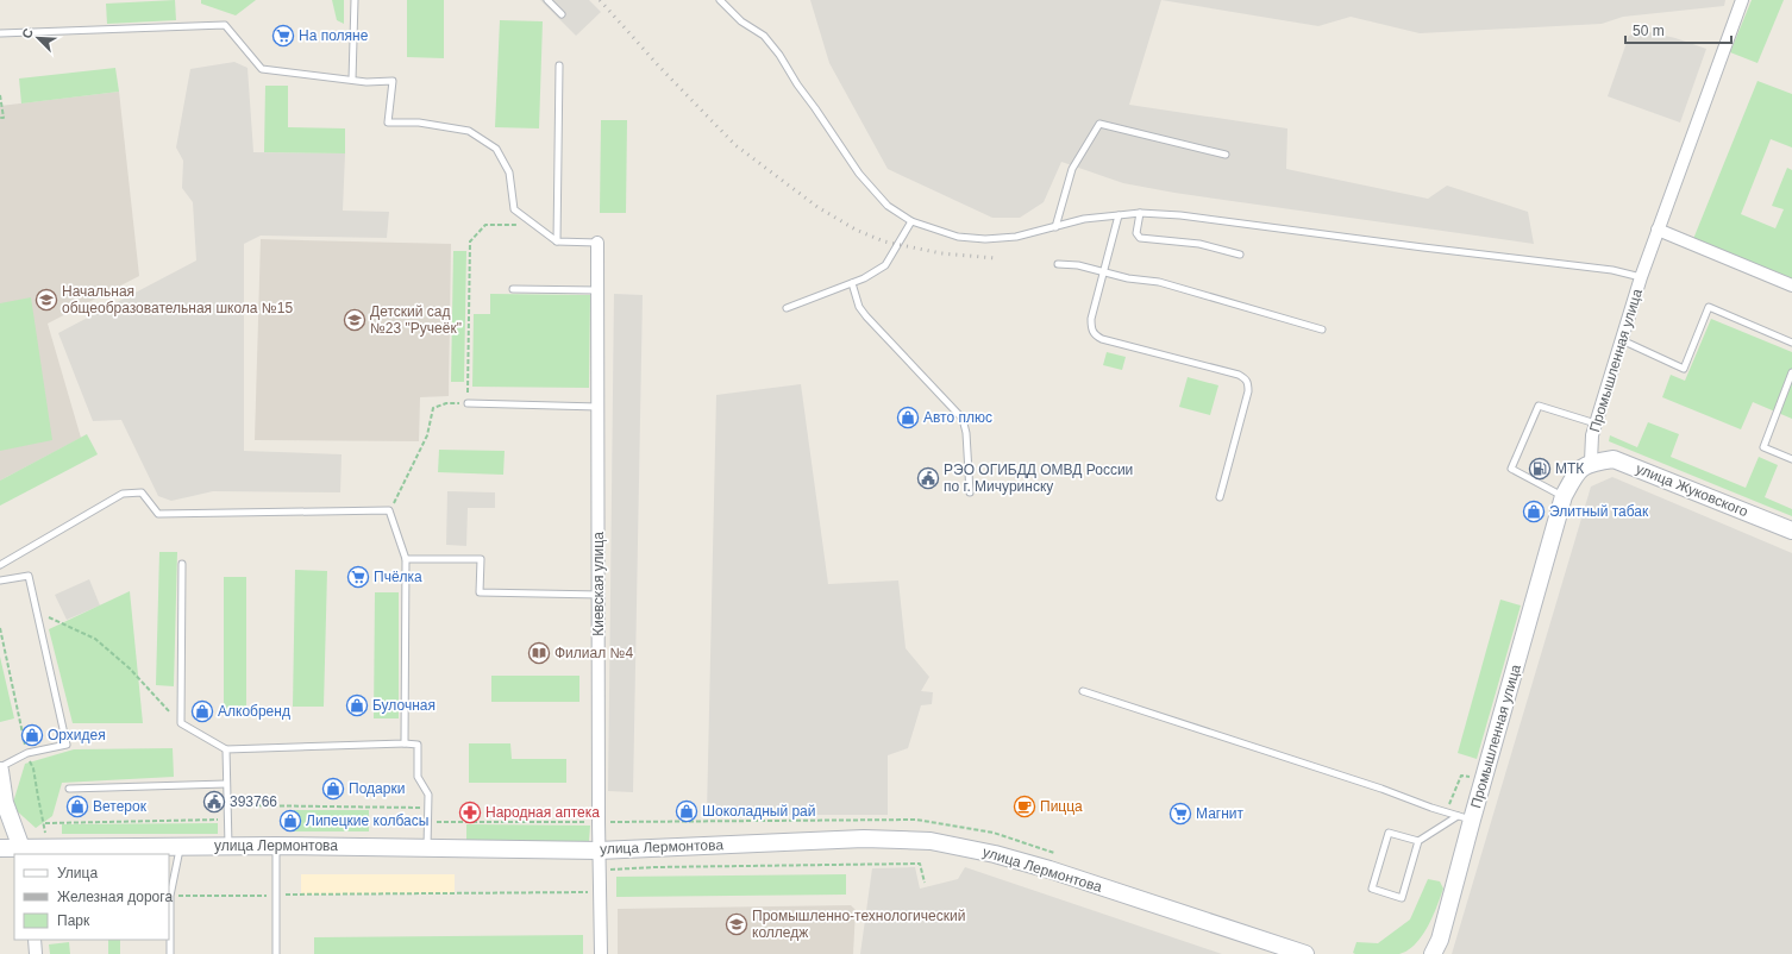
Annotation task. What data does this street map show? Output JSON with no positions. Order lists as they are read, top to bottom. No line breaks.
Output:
{"streets":{"street":["Промышленная улица","улица Жуковского","Киевская улица","улица Лермонтова"]},"crossings":[["Промышленная улица","улица Жуковского"],["Киевская улица","улица Лермонтова"]],"places":{"supermarket":["На поляне","Пчёлка","Магнит"],"school or university":["Начальная общеобразовательная школа №15","Детский сад №23 \"Ручеёк\"","Промышленно-технологический колледж"],"shop":["Авто плюс","Элитный табак","Булочная","Алкобренд","Орхидея","Подарки","Ветерок","Шоколадный рай","Липецкие колбасы"],"fuel station":["МТК"],"public building":["РЭО ОГИБДД ОМВД России по г. Мичуринску","393766"],"library":["Филиал №4"],"cafe":["Пицца"],"pharmacy":["Народная аптека"]},"legend":["Улица","Железная дорога","Парк"],"scale_bar":"50 m","north":"top left"}
